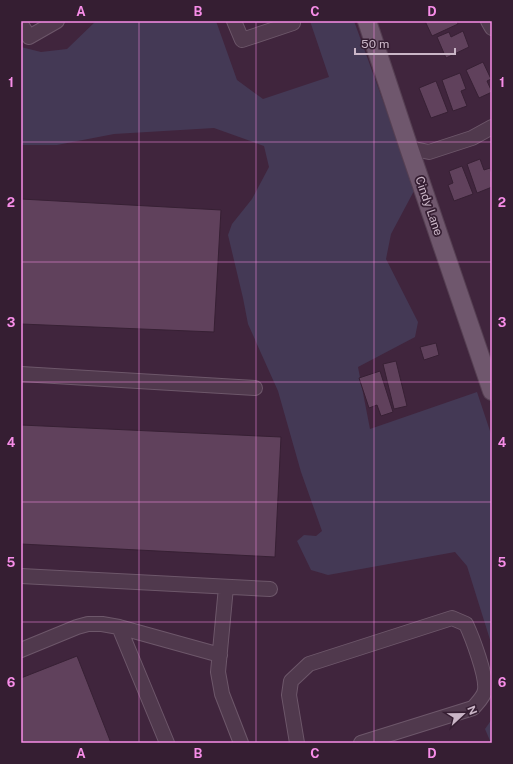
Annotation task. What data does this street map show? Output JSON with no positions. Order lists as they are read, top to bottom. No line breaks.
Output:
{"streets":{"main road":["Cindy Lane"]},"scale_bar":"50 m","north":"right","grid":{"columns":["A","B","C","D"],"rows":["1","2","3","4","5","6"]}}
